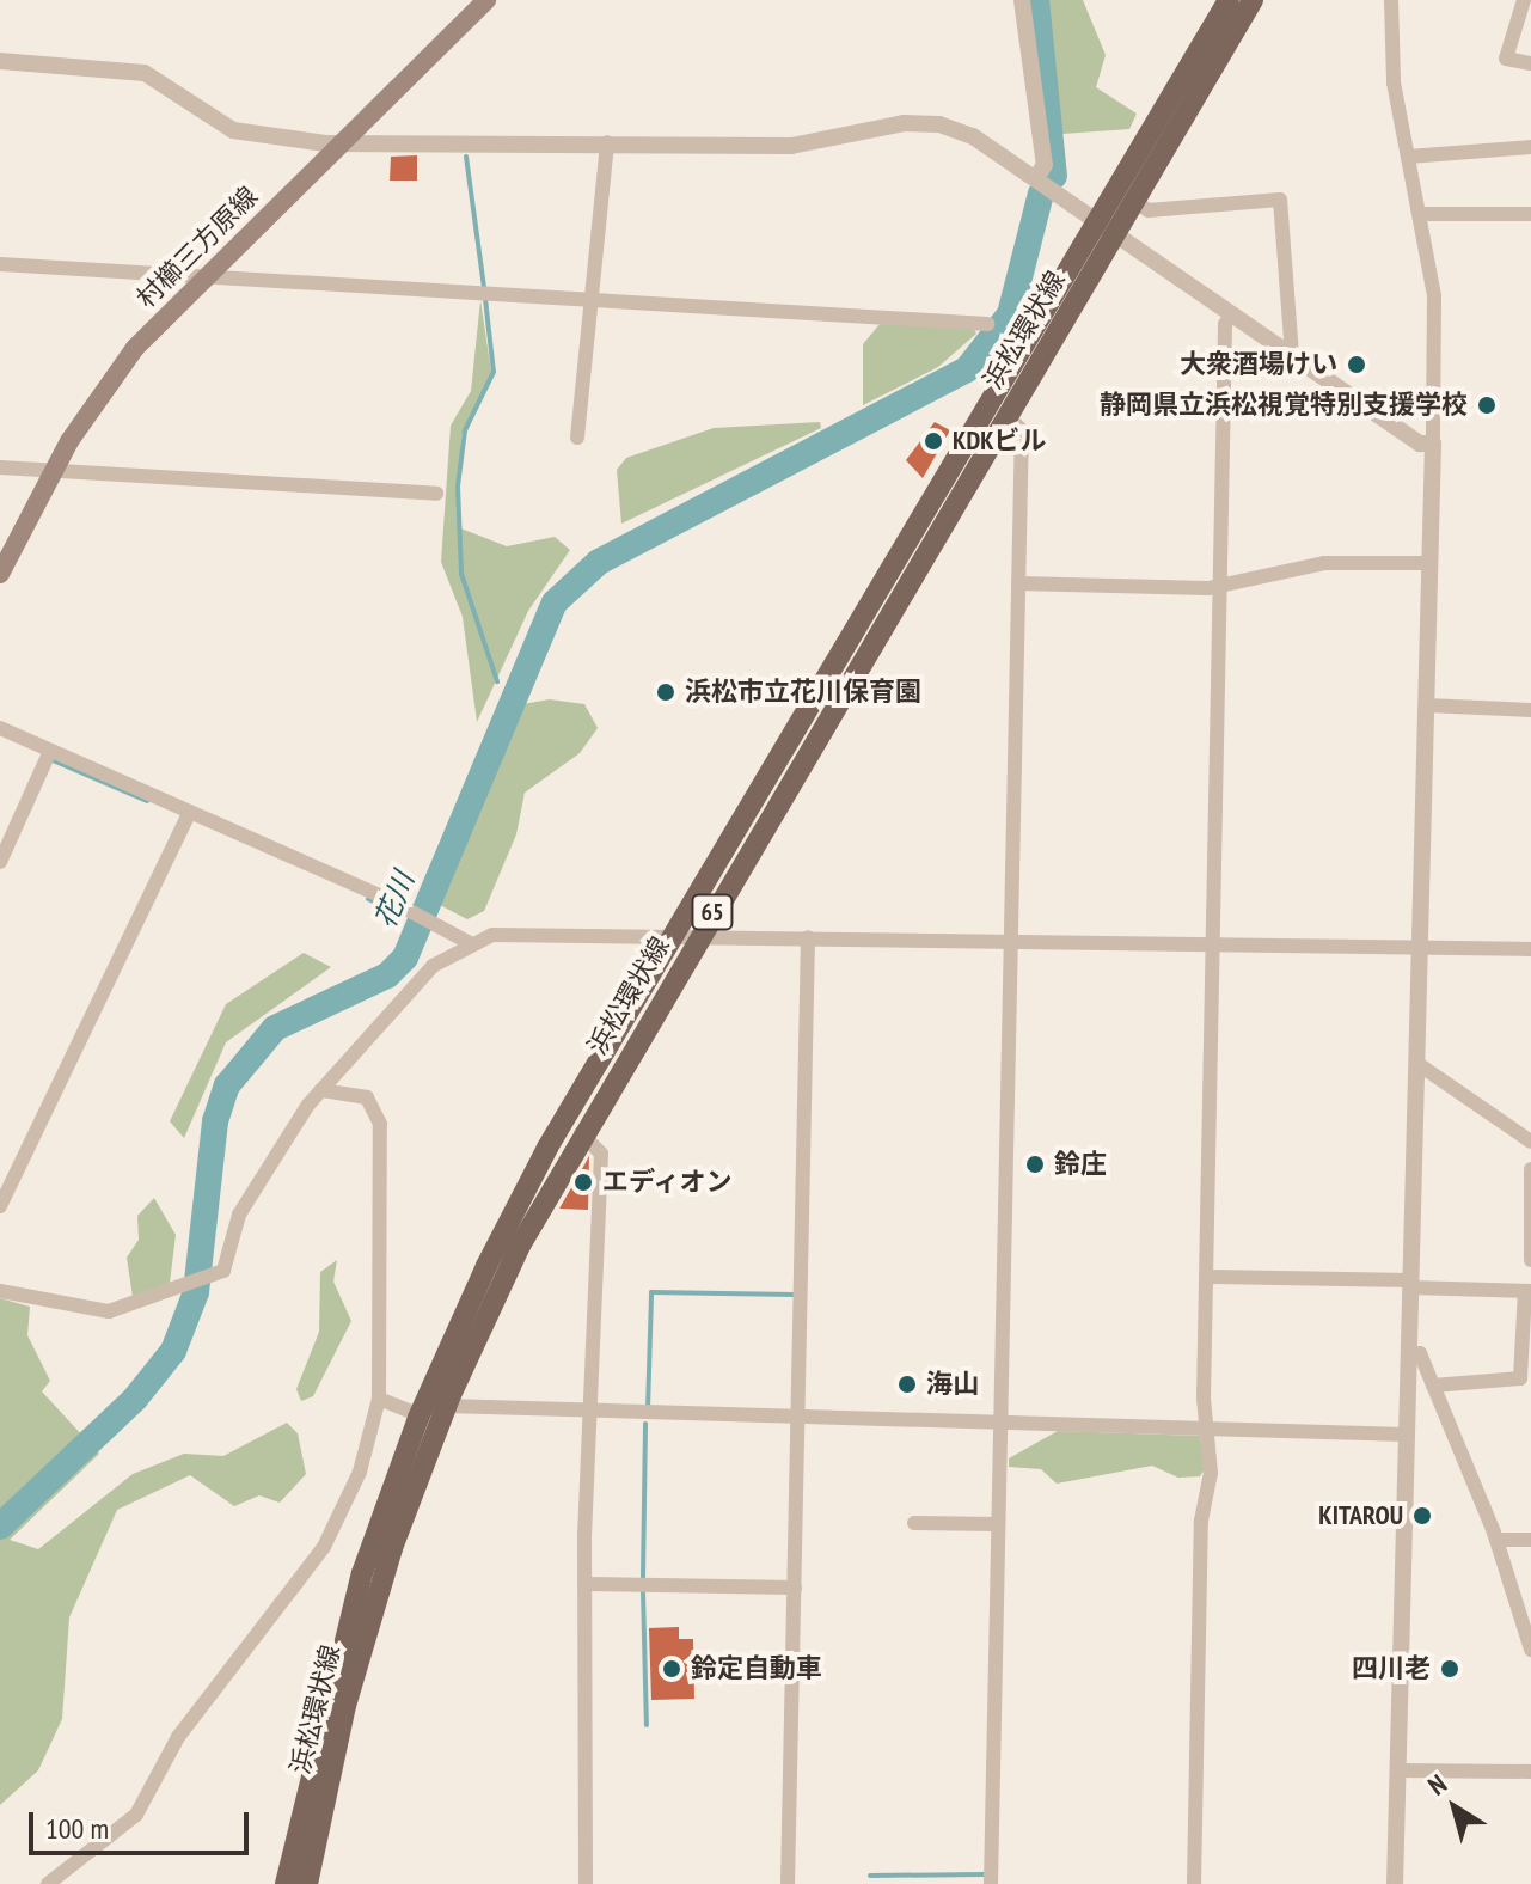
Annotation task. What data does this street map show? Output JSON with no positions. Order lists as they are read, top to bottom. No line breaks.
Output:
{"streets":{"main road":["村櫛三方原線","浜松環状線","65"]},"water":["花川"],"places":["大衆酒場けい","静岡県立浜松視覚特別支援学校","KDKビル","浜松市立花川保育園","鈴庄","エディオン","海山","KITAROU","鈴定自動車","四川老"],"scale_bar":"100 m","north":"top left"}
